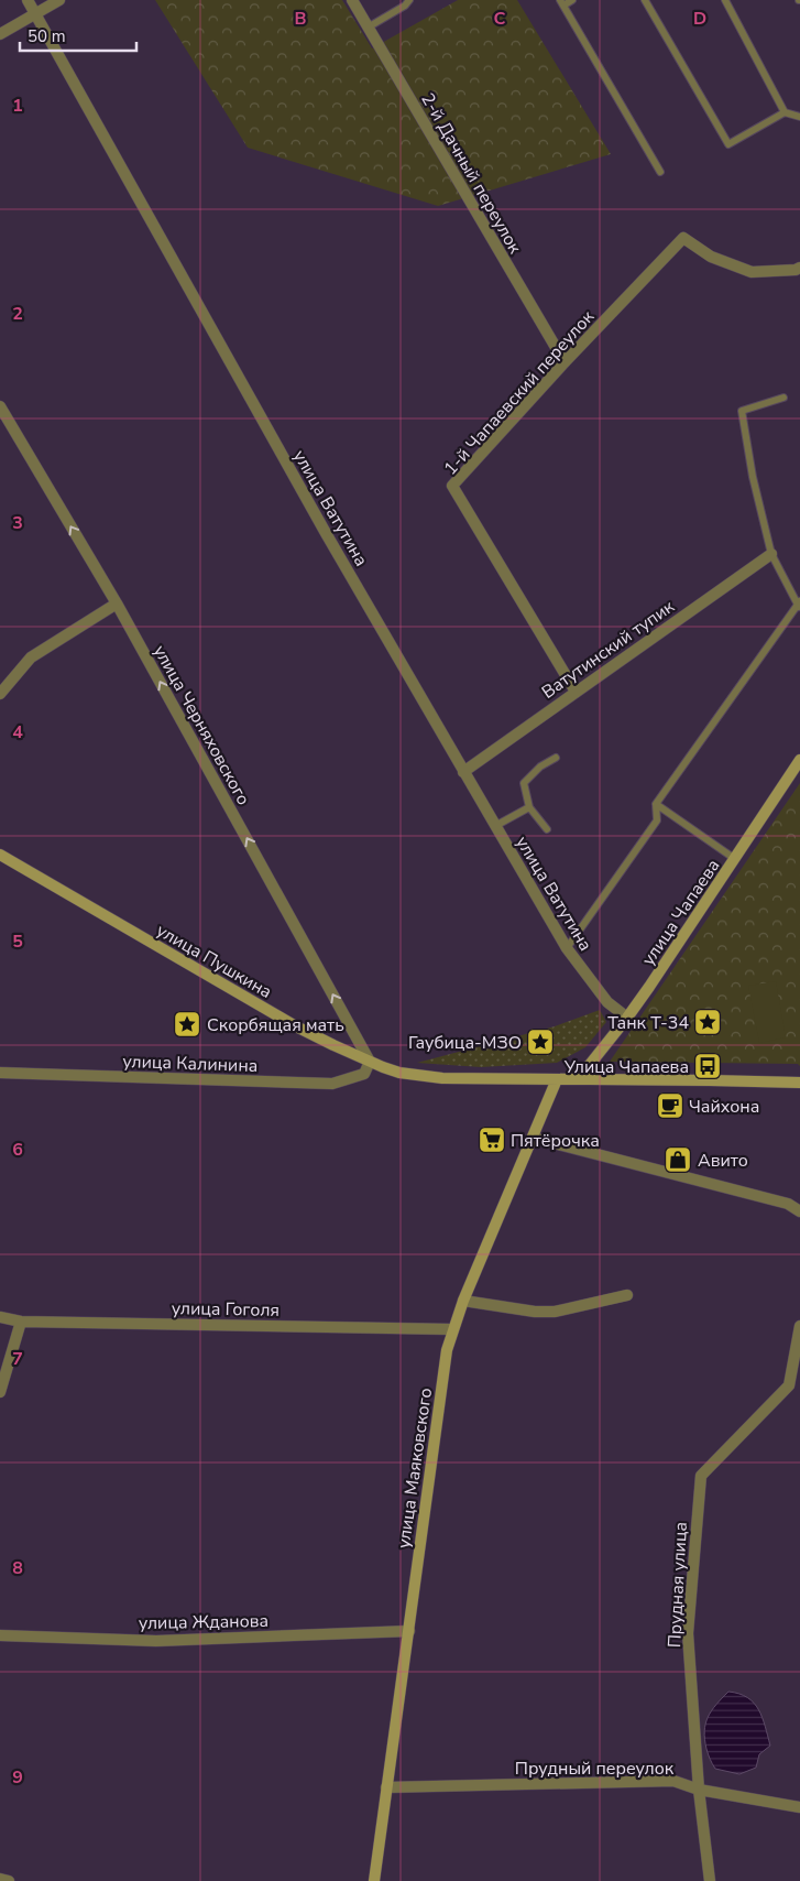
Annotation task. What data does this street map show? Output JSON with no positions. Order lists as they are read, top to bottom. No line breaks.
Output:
{"streets":{"street":["2-й Дачный переулок","1-й Чапаевский переулок","улица Ватутина","Ватутинский тупик","улица Черняховского","улица Чапаева","улица Пушкина","улица Калинина","улица Гоголя","улица Маяковского","Прудная улица","улица Жданова","Прудный переулок"]},"crossings":[["2-й Дачный переулок","1-й Чапаевский переулок"],["1-й Чапаевский переулок","Ватутинский тупик"],["улица Ватутина","Ватутинский тупик"],["улица Ватутина","улица Чапаева"],["улица Черняховского","улица Пушкина"],["улица Черняховского","улица Калинина"],["улица Чапаева","улица Пушкина"],["улица Пушкина","улица Калинина"],["улица Пушкина","улица Маяковского"],["улица Гоголя","улица Маяковского"],["улица Маяковского","улица Жданова"],["улица Маяковского","Прудный переулок"],["Прудная улица","Прудный переулок"]],"one_way":["улица Черняховского"],"places":{"place":["Танк Т-34","Скорбящая мать","Гаубица-МЗО"],"bus stop":["Улица Чапаева"],"cafe":["Чайхона"],"supermarket":["Пятёрочка"],"shop":["Авито"]},"scale_bar":"50 m","grid":{"columns":["B","C","D"],"rows":["1","2","3","4","5","6","7","8","9"]}}
